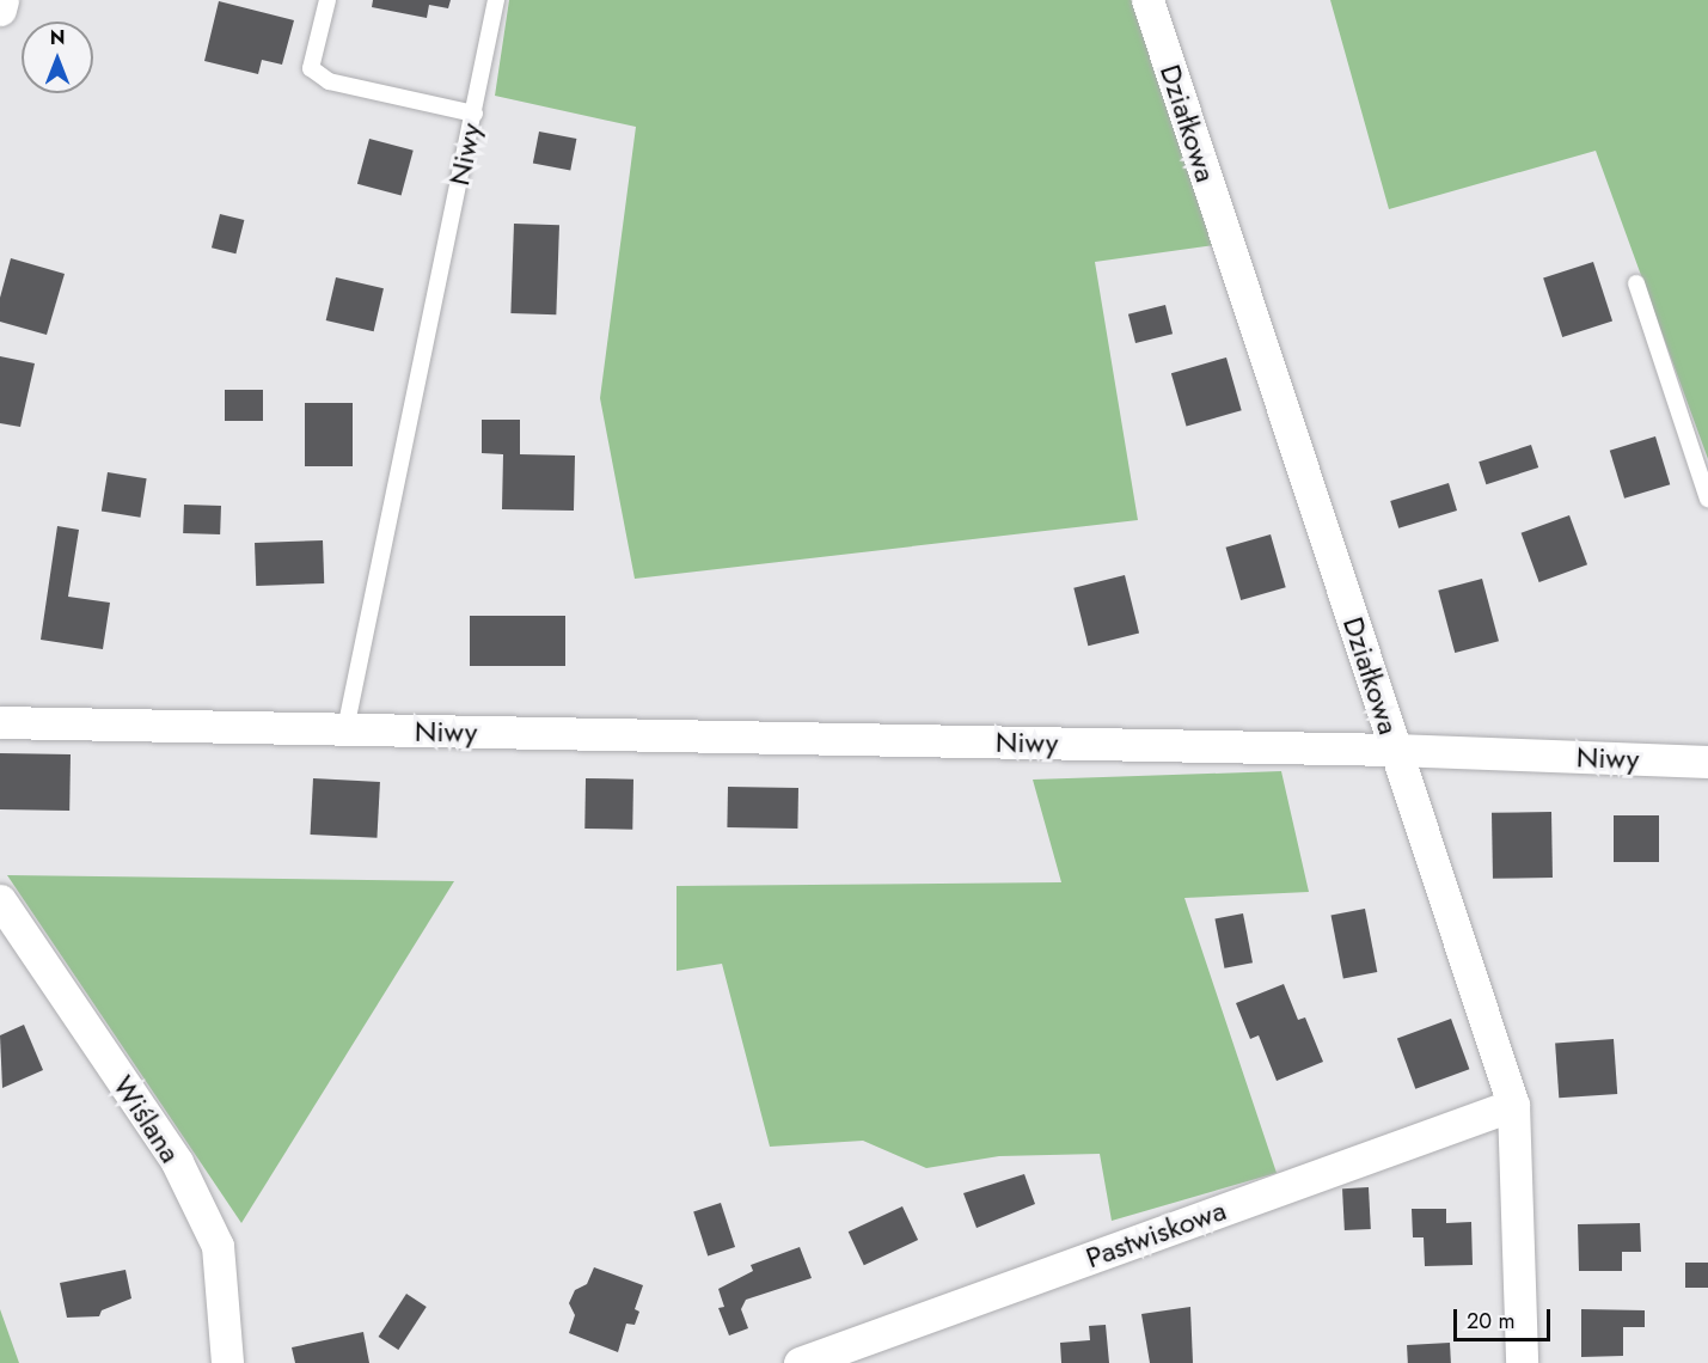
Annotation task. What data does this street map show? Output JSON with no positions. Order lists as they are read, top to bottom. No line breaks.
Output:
{"streets":{"street":["Działkowa","Niwy","Wiślana","Pastwiskowa"]},"crossings":[["Działkowa","Niwy"],["Działkowa","Pastwiskowa"]],"scale_bar":"20 m","north":"top"}
